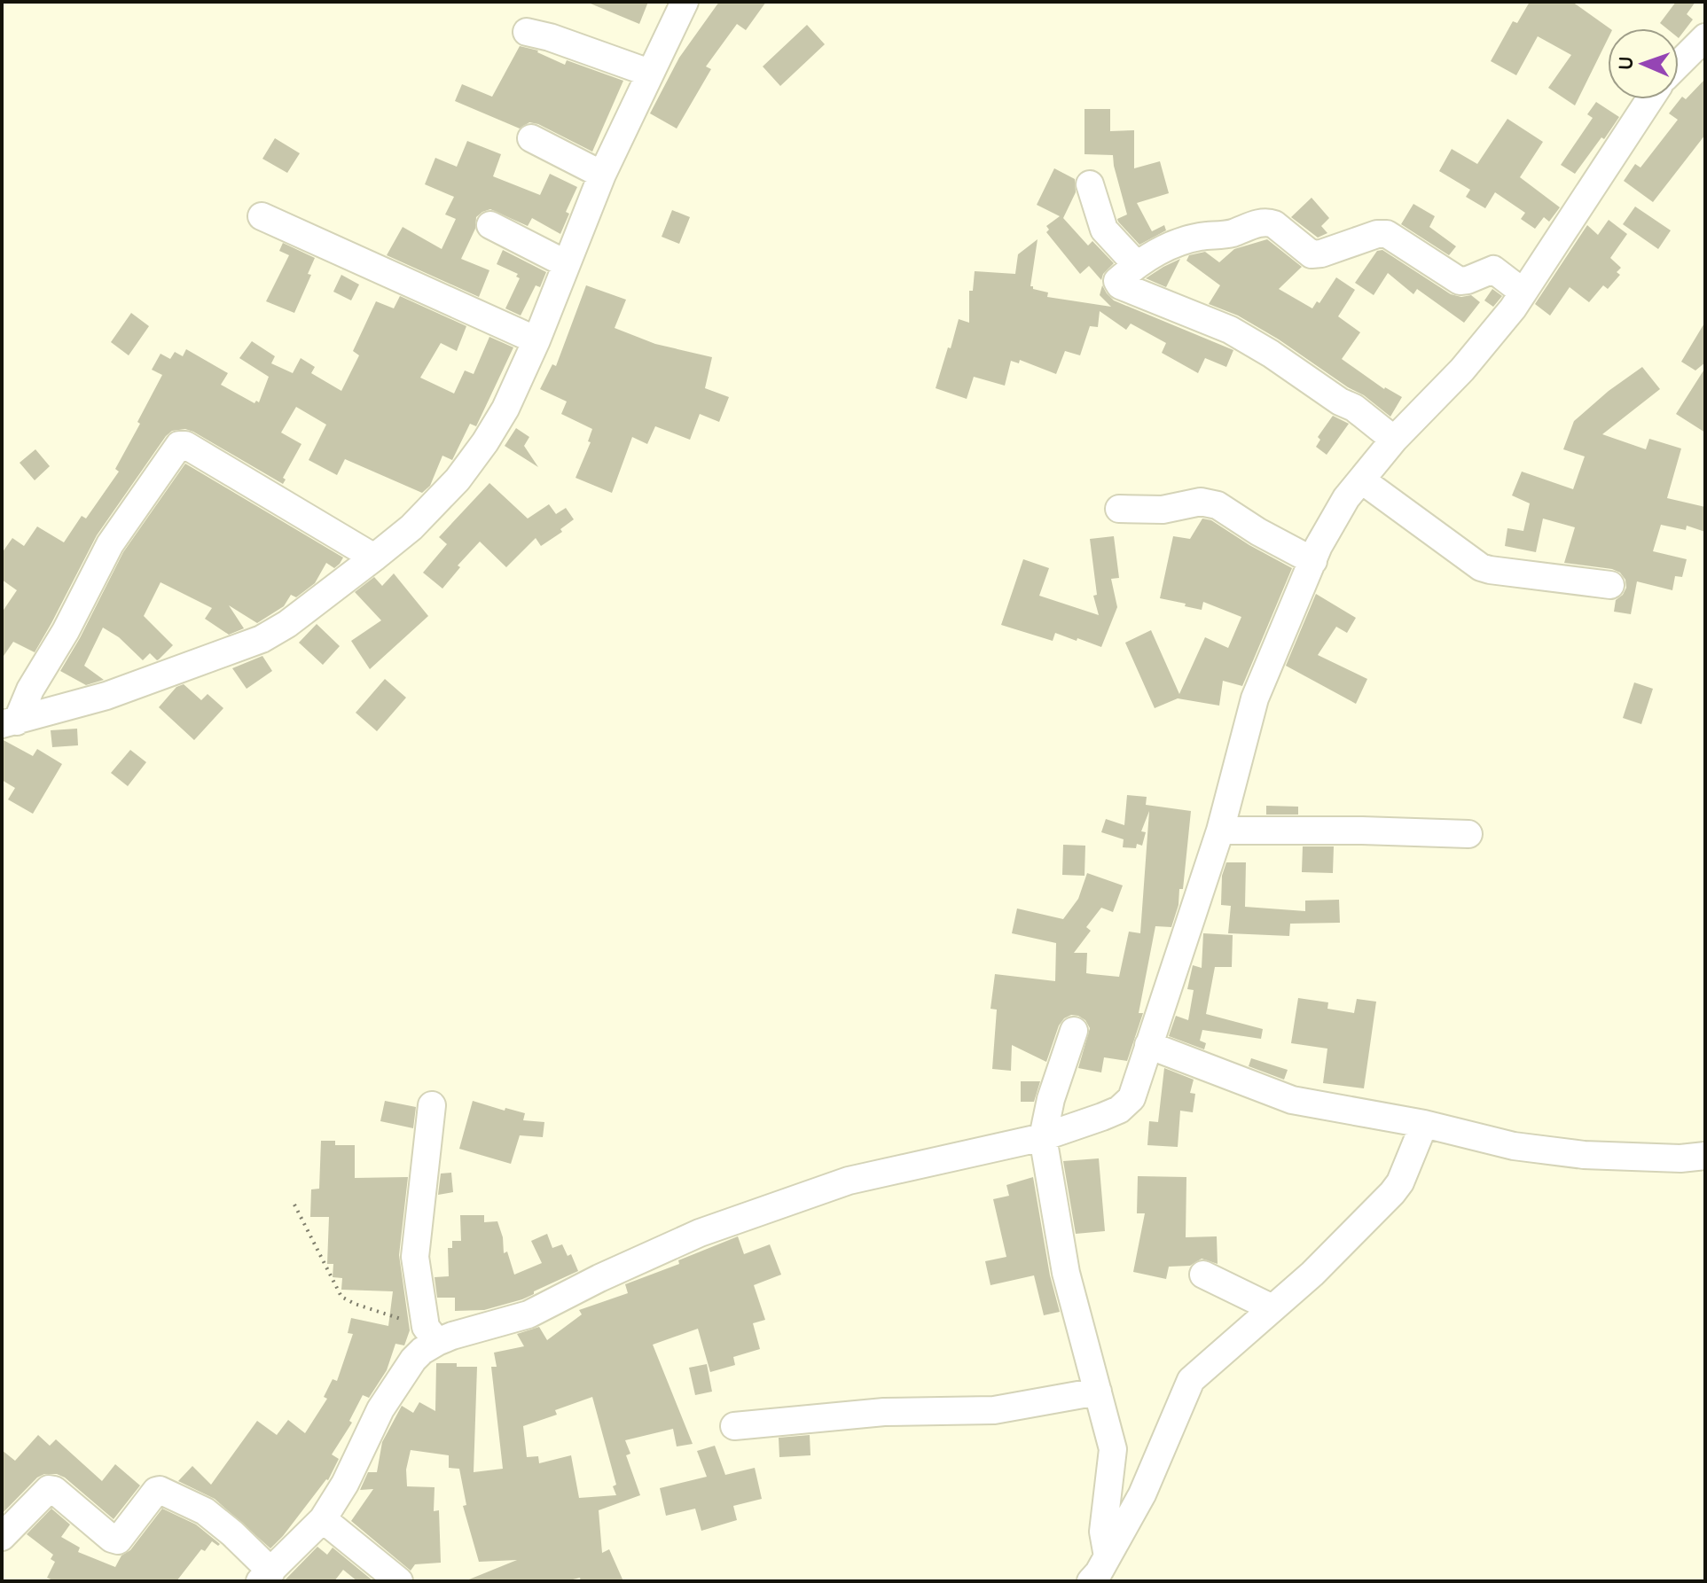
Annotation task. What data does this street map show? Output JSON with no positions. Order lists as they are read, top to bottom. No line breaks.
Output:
{"north":"left"}
